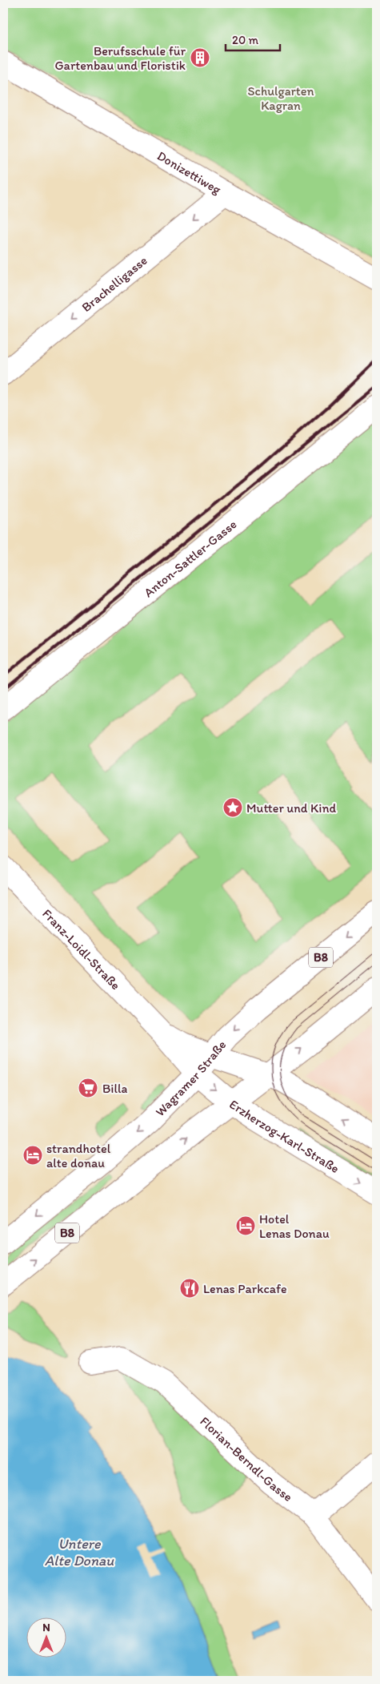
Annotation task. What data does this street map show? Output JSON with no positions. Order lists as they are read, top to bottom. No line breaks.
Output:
{"streets":{"street":["Donizettiweg","Brachelligasse","Anton-Sattler-Gasse","Franz-Loidl-Straße","B8","Wagramer Straße","Erzherzog-Karl-Straße","Florian-Berndl-Gasse"]},"crossings":[["Donizettiweg","Brachelligasse"],["Franz-Loidl-Straße","Wagramer Straße"],["Franz-Loidl-Straße","Erzherzog-Karl-Straße"],["B8","Erzherzog-Karl-Straße"],["Wagramer Straße","Erzherzog-Karl-Straße"]],"one_way":["Brachelligasse"],"water":["Untere Alte Donau"],"parks":["Schulgarten Kagran"],"places":{"building":["Berufsschule für Gartenbau und Floristik"],"place":["Mutter und Kind"],"supermarket":["Billa"],"hotel":["strandhotel alte donau","Hotel Lenas Donau"],"restaurant":["Lenas Parkcafe"]},"scale_bar":"20 m","north":"top"}
